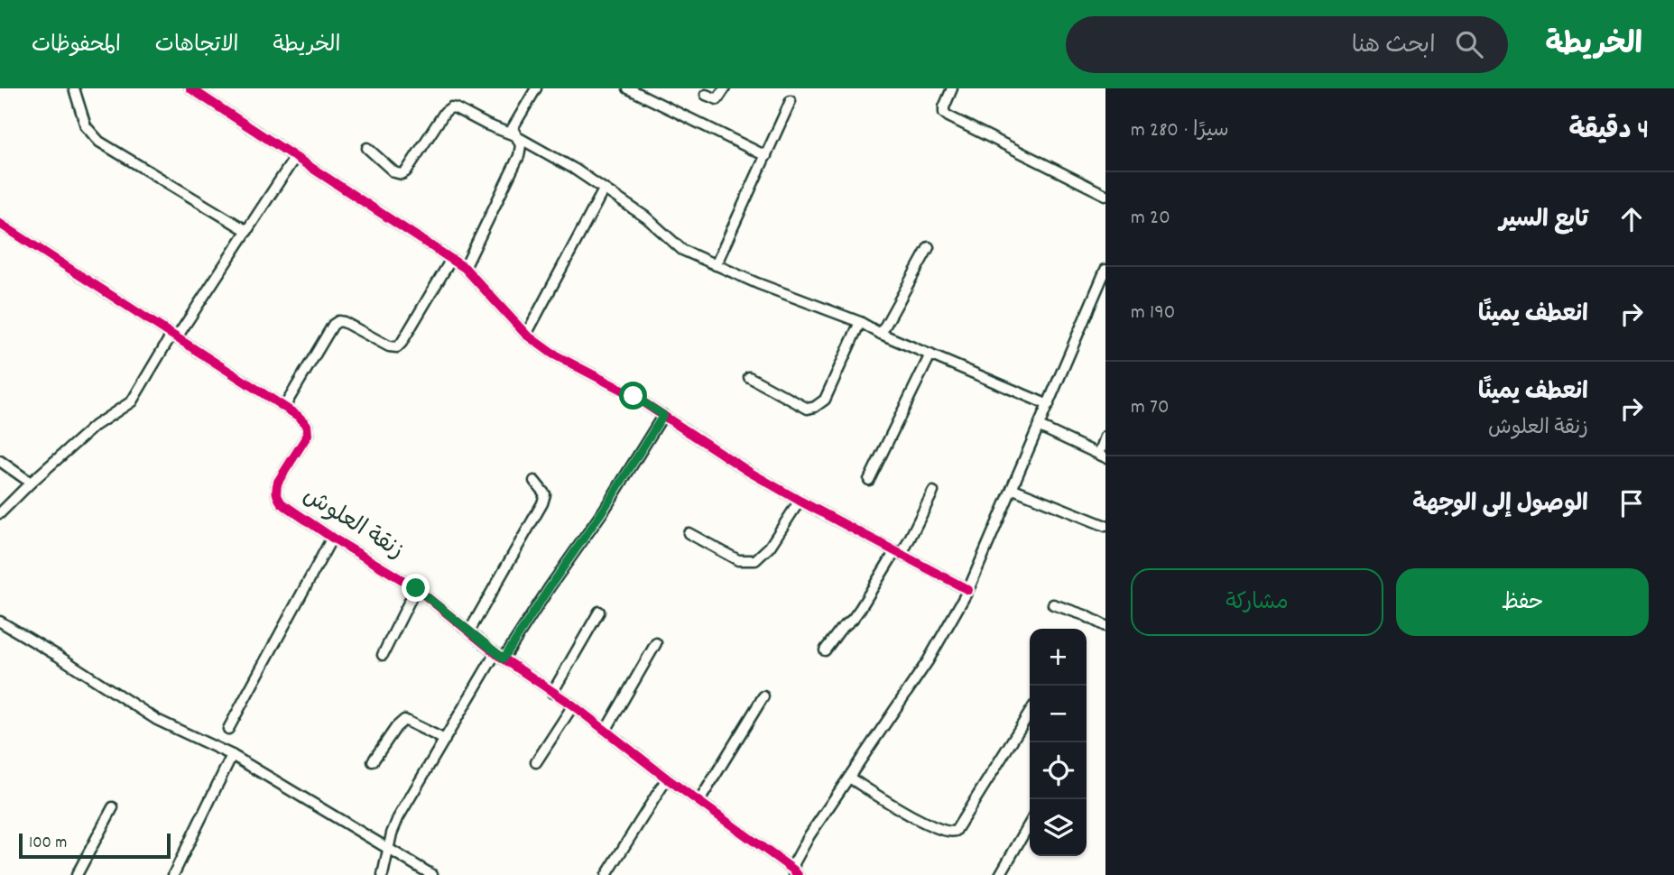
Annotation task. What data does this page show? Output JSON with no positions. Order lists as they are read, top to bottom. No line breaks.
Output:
{"streets":{"street":["زنقة العلوش"]},"scale_bar":"100 m","page":{"header":"الخريطة","search":"ابحث هنا","nav":["الخريطة","الاتجاهات","المحفوظات"],"heading":["4 دقيقة","سيرًا · 280 m"],"list":[["تابع السير","20 m"],["انعطف يمينًا","190 m"],["انعطف يمينًا","زنقة العلوش","70 m"],"الوصول إلى الوجهة"],"buttons":["حفظ","مشاركة"],"map_buttons":["+","−"],"scale":"100 m"}}
